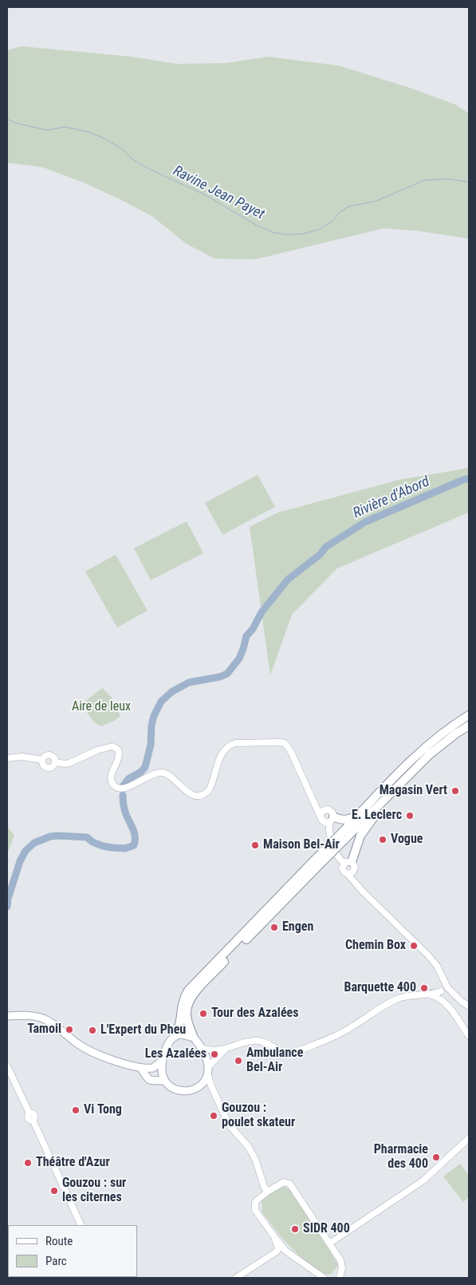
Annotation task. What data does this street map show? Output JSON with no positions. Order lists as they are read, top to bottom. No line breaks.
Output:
{"water":["Ravine Jean Payet","Rivière d'Abord"],"parks":["Aire de Ieux"],"places":["Magasin Vert","E. Leclerc","Vogue","Maison Bel-Air","Engen","Chemin Box","Barquette 400","Tour des Azalées","Tamoil","L'Expert du Pheu","Les Azalées","Ambulance Bel-Air","Vi Tong","Gouzou : poulet skateur","Pharmacie des 400","Théâtre d'Azur","Gouzou : sur les citernes","SIDR 400"],"legend":["Route","Parc"]}
